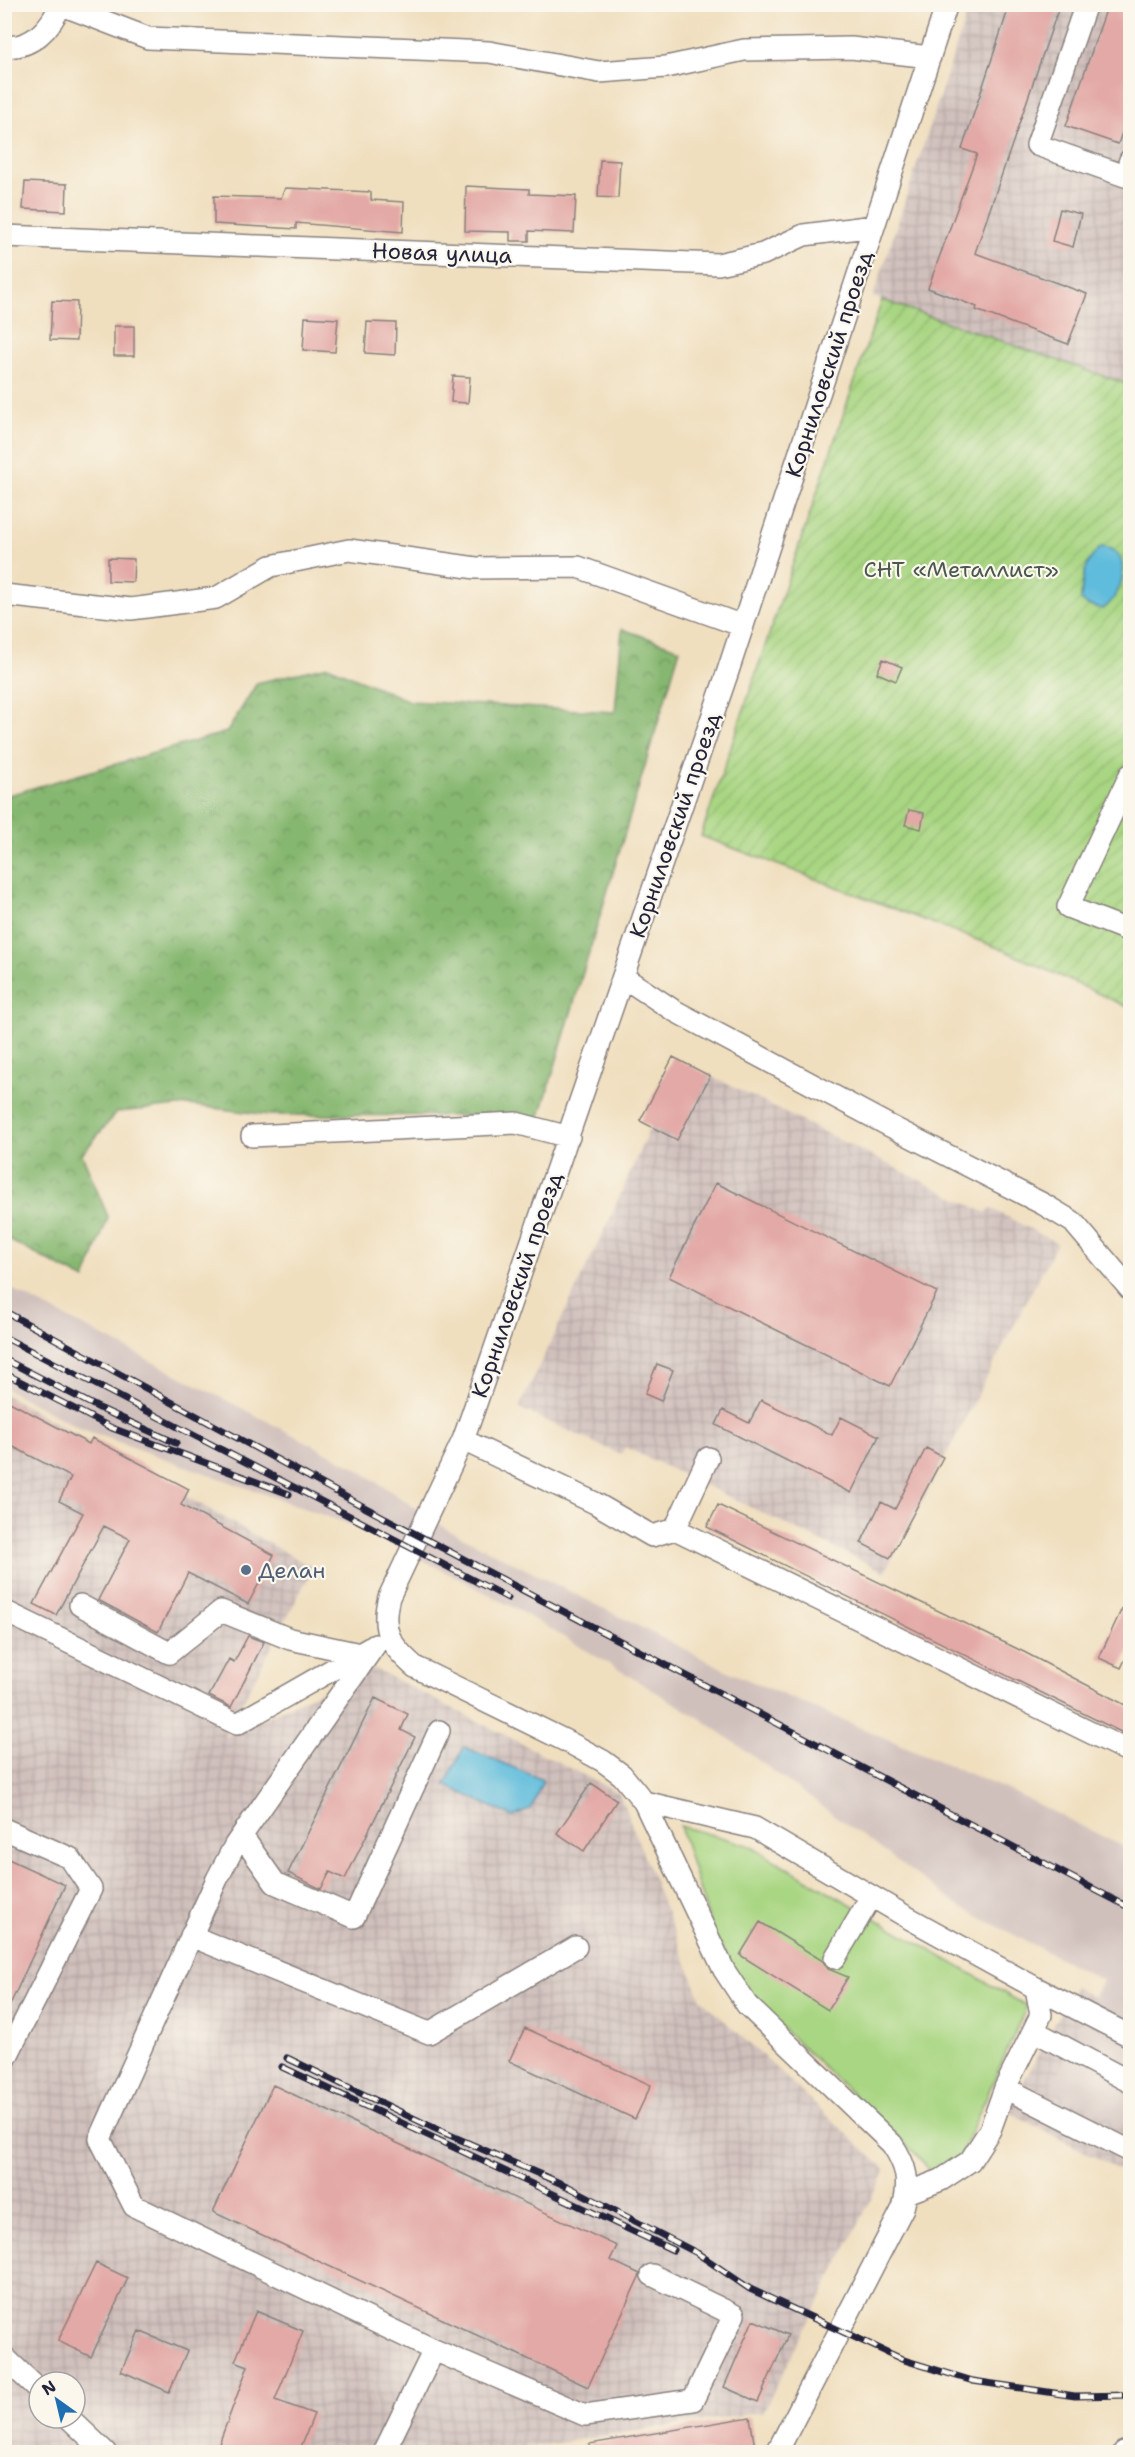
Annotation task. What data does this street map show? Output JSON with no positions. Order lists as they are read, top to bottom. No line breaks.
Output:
{"streets":{"street":["Новая улица","Корниловский проезд"]},"crossings":[["Новая улица","Корниловский проезд"]],"parks":["СНТ «Металлист»"],"places":["Делан"],"north":"top left"}
